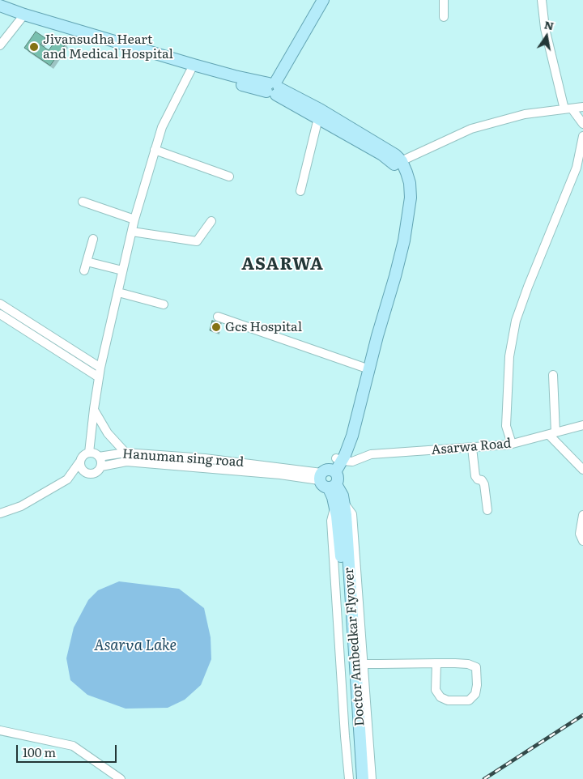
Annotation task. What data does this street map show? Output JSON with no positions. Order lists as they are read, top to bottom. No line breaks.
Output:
{"streets":{"main road":["Doctor Ambedkar Flyover"],"street":["Asarwa Road","Hanuman sing road"]},"districts":["ASARWA"],"water":["Asarva Lake"],"places":["Jivansudha Heart and Medical Hospital","Gcs Hospital"],"scale_bar":"100 m","north":"top"}
